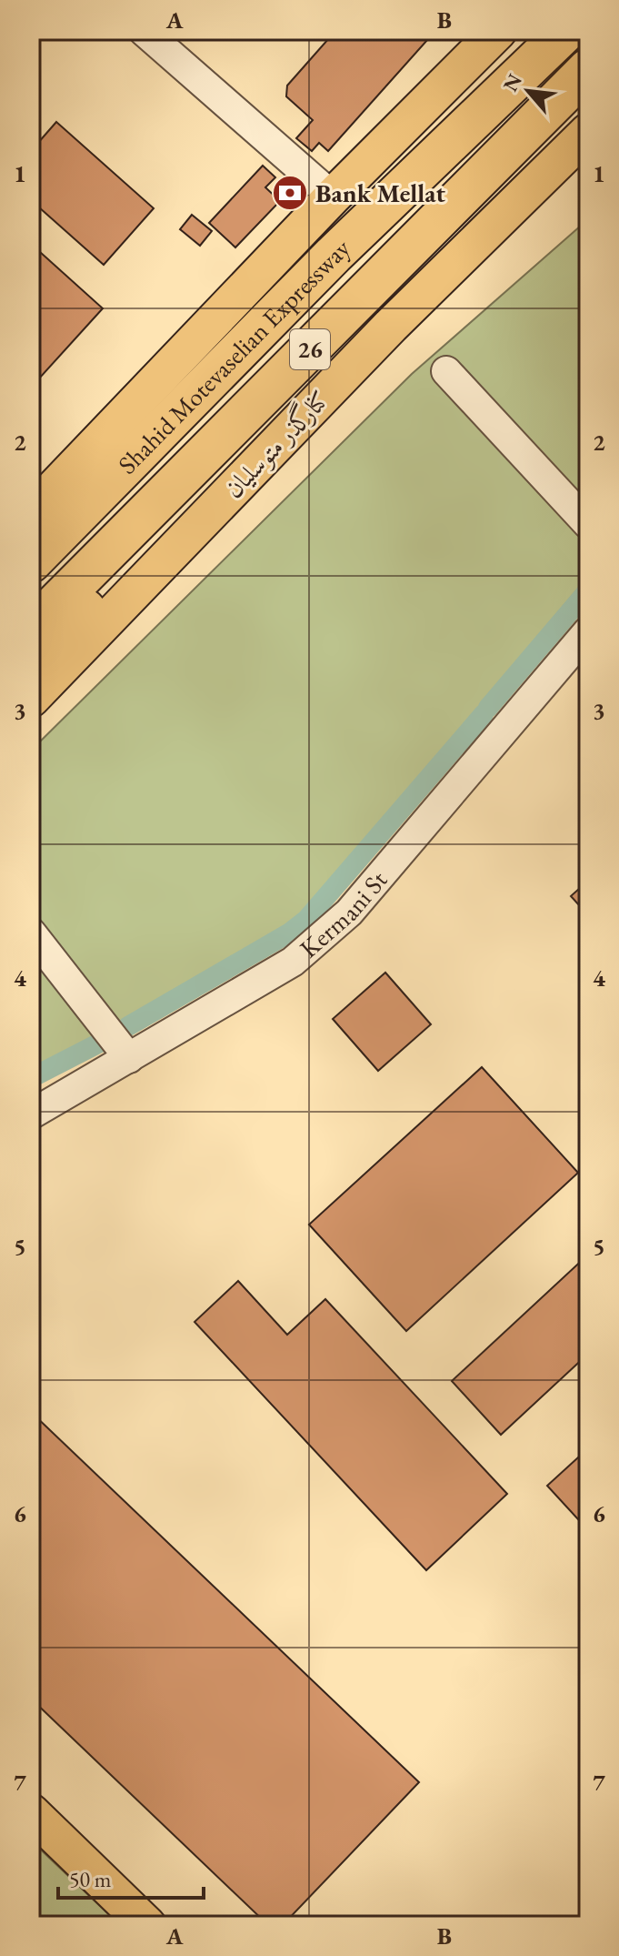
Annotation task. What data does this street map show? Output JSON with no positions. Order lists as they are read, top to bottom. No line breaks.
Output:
{"streets":{"highway":["26","Shahid Motevaselian Expressway"],"main road":["کنارگذر متوسلیان"],"street":["Kermani St"]},"places":{"bank":["Bank Mellat"]},"scale_bar":"50 m","north":"top left","grid":{"columns":["A","B"],"rows":["1","2","3","4","5","6","7"]}}
